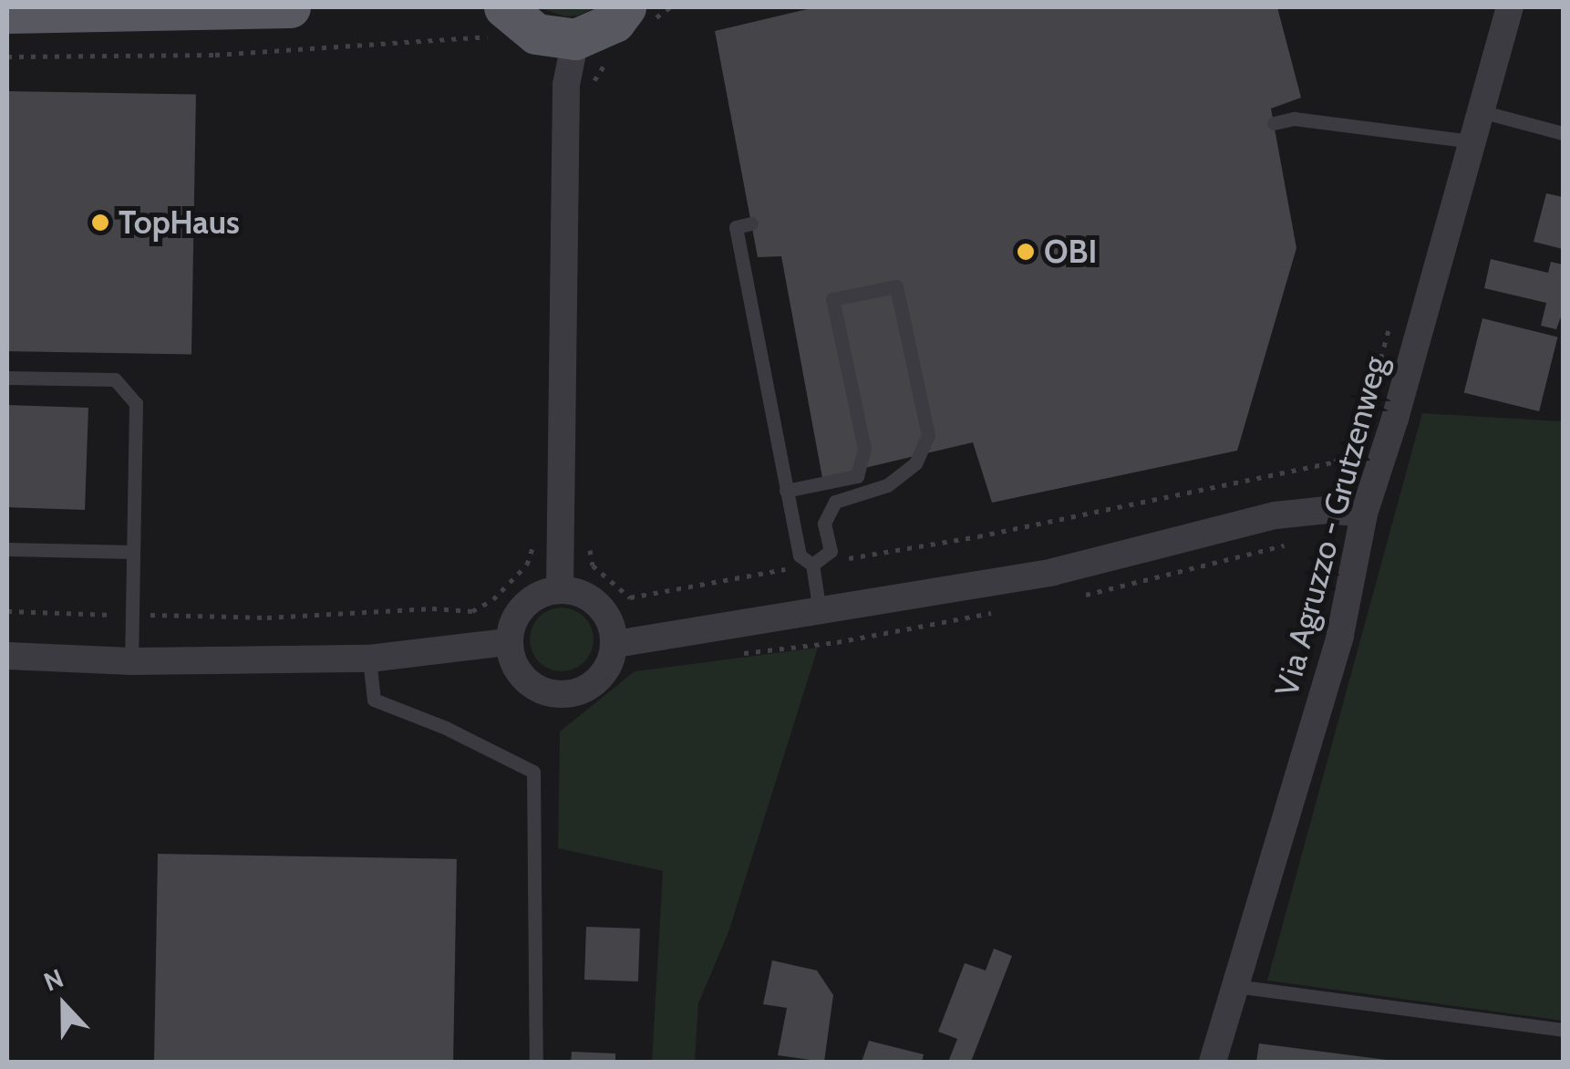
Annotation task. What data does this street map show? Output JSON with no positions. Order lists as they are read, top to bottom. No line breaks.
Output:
{"streets":{"street":["Via Agruzzo - Grutzenweg"]},"places":["TopHaus","OBI"],"north":"top"}
